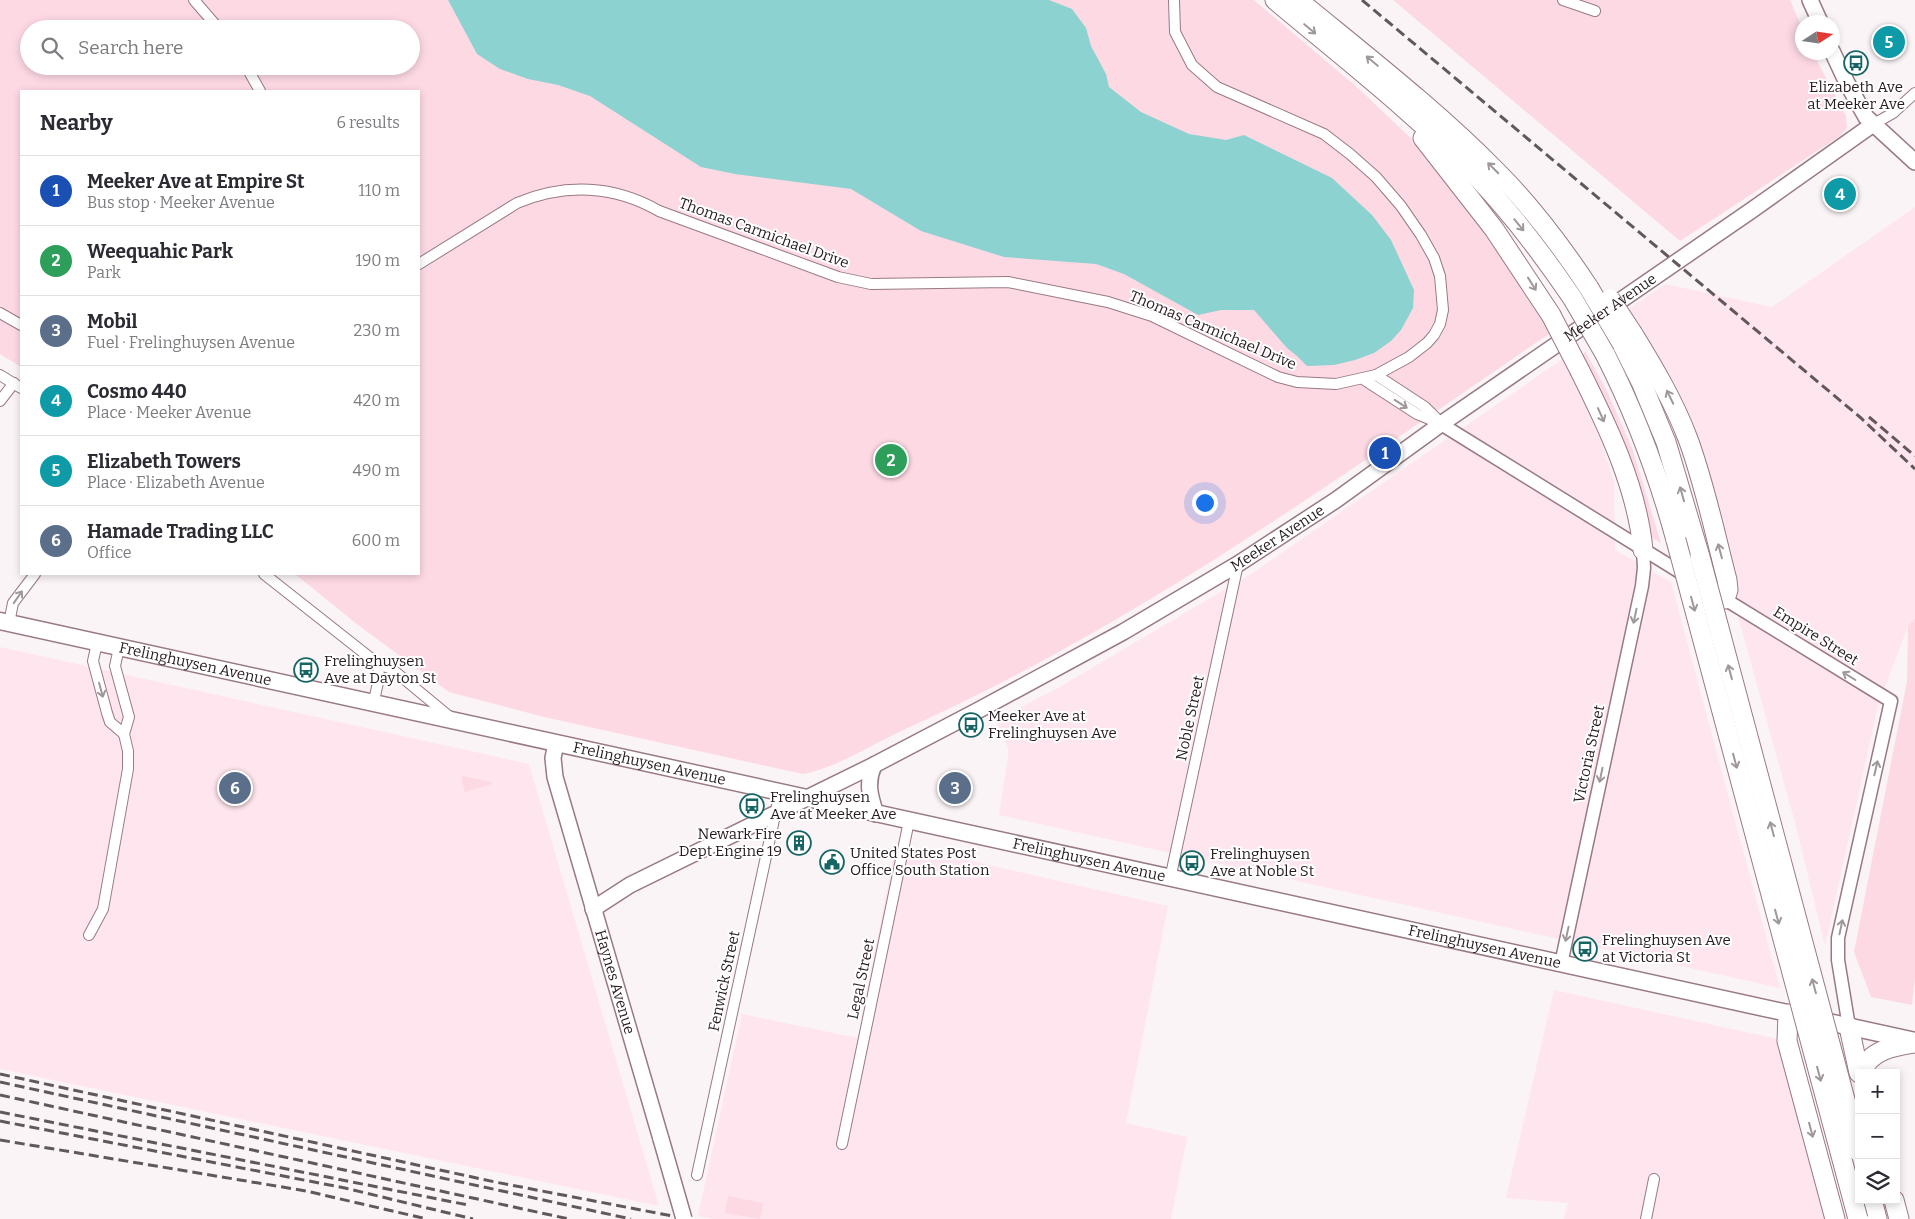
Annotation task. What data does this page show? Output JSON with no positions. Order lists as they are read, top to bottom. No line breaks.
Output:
{"streets":{"main road":["Meeker Avenue","Frelinghuysen Avenue","Haynes Avenue"],"street":["Thomas Carmichael Drive","Empire Street","Noble Street","Victoria Street","Legal Street","Fenwick Street"]},"crossings":[["Meeker Avenue","Empire Street"],["Meeker Avenue","Frelinghuysen Avenue"],["Meeker Avenue","Noble Street"],["Meeker Avenue","Haynes Avenue"],["Meeker Avenue","Fenwick Street"],["Empire Street","Frelinghuysen Avenue"],["Empire Street","Victoria Street"],["Frelinghuysen Avenue","Noble Street"],["Frelinghuysen Avenue","Victoria Street"],["Frelinghuysen Avenue","Legal Street"],["Frelinghuysen Avenue","Haynes Avenue"],["Frelinghuysen Avenue","Fenwick Street"]],"one_way":["Empire Street","Victoria Street"],"places":{"bus stop":["Elizabeth Ave at Meeker Ave","Frelinghuysen Ave at Dayton St","Meeker Ave at Frelinghuysen Ave","Frelinghuysen Ave at Meeker Ave","Frelinghuysen Ave at Noble St","Frelinghuysen Ave at Victoria St"],"building":["Newark Fire Dept Engine 19"],"public building":["United States Post Office South Station"]},"north":"right","page":{"search":"Search here","pins":["5","4","1","2","3","6"],"heading":["Nearby","6 results"],"list":[{"mark":"1","name":"Meeker Ave at Empire St","note":"Bus stop · Meeker Avenue","value":"110 m"},{"mark":"2","name":"Weequahic Park","note":"Park","value":"190 m"},{"mark":"3","name":"Mobil","note":"Fuel · Frelinghuysen Avenue","value":"230 m"},{"mark":"4","name":"Cosmo 440","note":"Place · Meeker Avenue","value":"420 m"},{"mark":"5","name":"Elizabeth Towers","note":"Place · Elizabeth Avenue","value":"490 m"},{"mark":"6","name":"Hamade Trading LLC","note":"Office","value":"600 m"}],"map_buttons":["+","−"]}}
